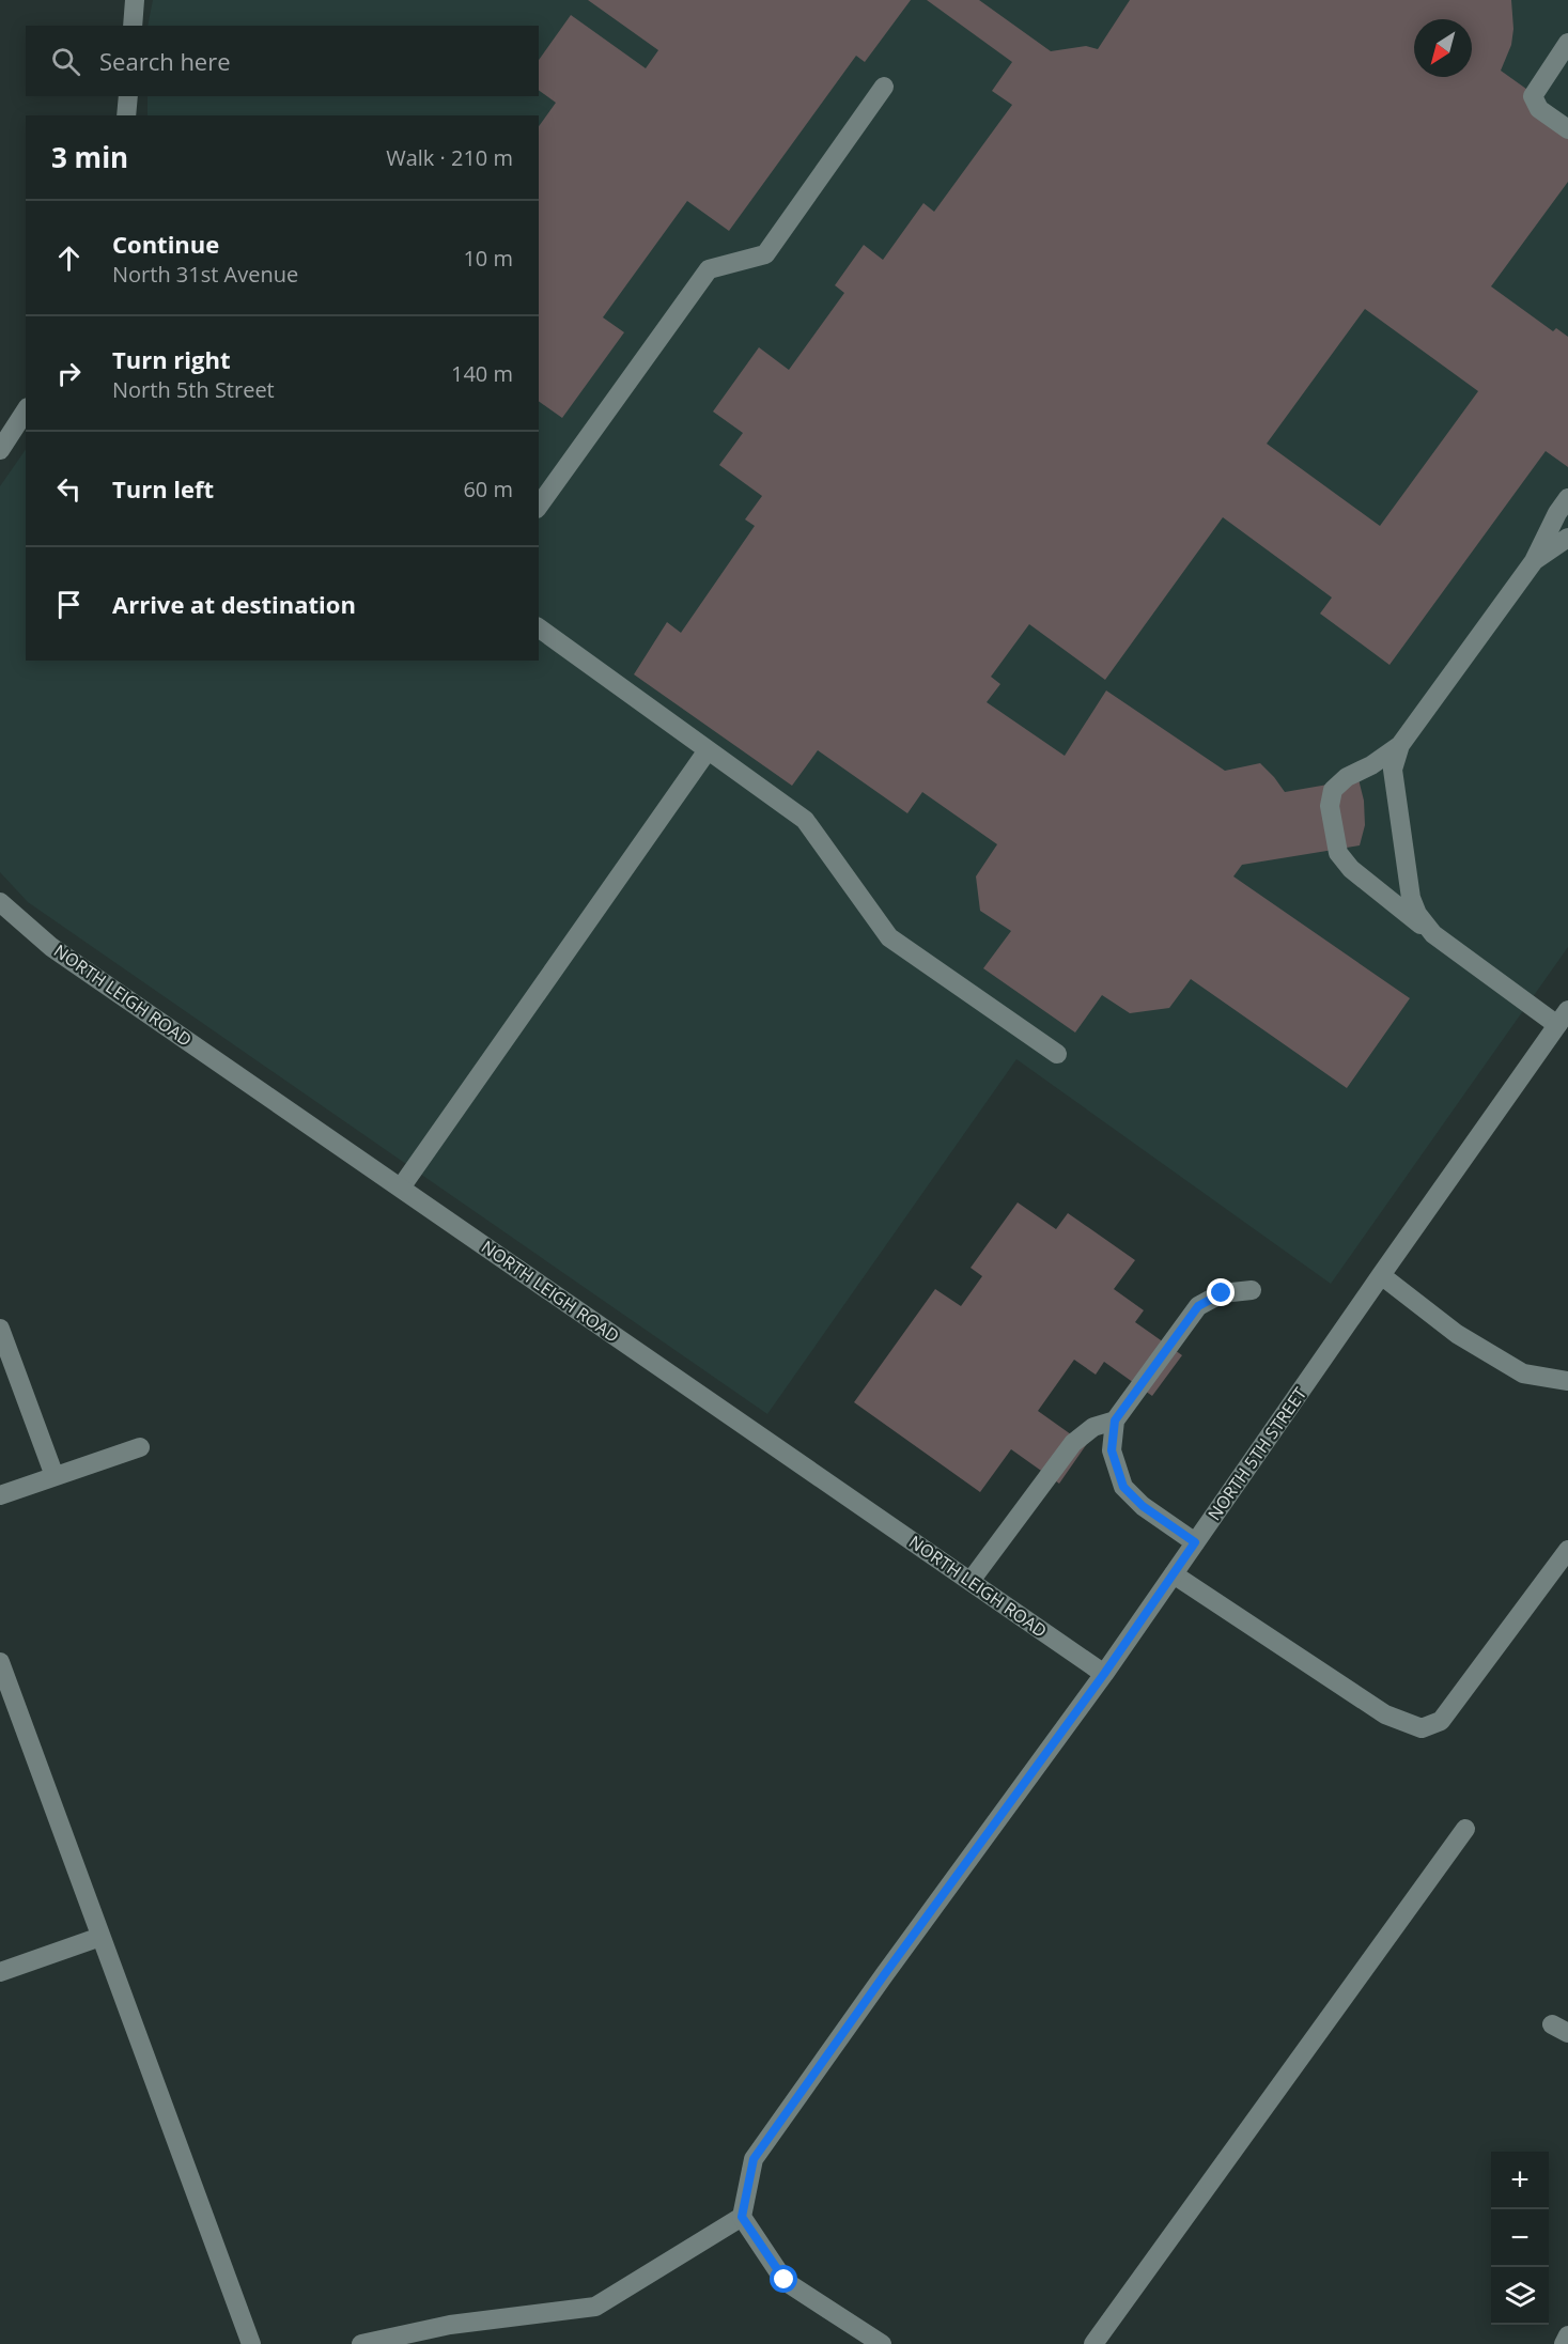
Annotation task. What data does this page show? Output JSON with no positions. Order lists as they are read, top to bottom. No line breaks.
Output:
{"streets":{"street":["NORTH LEIGH ROAD","NORTH 5TH STREET"]},"crossings":[["NORTH LEIGH ROAD","NORTH 5TH STREET"]],"north":"bottom left","page":{"search":"Search here","heading":["3 min","Walk · 210 m"],"list":[["Continue","North 31st Avenue","10 m"],["Turn right","North 5th Street","140 m"],["Turn left","60 m"],"Arrive at destination"],"map_buttons":["+","−"]}}
